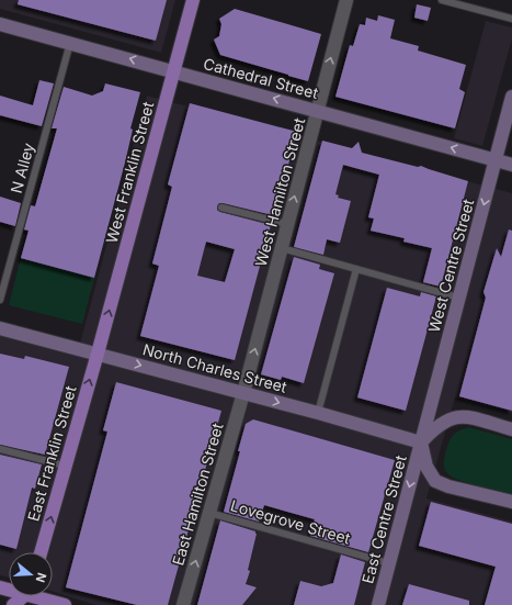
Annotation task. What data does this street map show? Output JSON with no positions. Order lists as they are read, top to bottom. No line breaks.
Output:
{"streets":{"main road":["Cathedral Street","West Franklin Street","West Centre Street","North Charles Street","East Franklin Street","East Centre Street"],"street":["West Hamilton Street","East Hamilton Street"],"lane":["N Alley","Lovegrove Street"]},"crossings":[["Cathedral Street","N Alley"],["Cathedral Street","West Franklin Street"],["Cathedral Street","West Hamilton Street"],["Cathedral Street","West Centre Street"],["West Franklin Street","North Charles Street"],["West Franklin Street","East Franklin Street"],["West Hamilton Street","North Charles Street"],["West Hamilton Street","East Hamilton Street"],["West Centre Street","North Charles Street"],["West Centre Street","East Centre Street"],["North Charles Street","East Franklin Street"],["North Charles Street","East Hamilton Street"],["North Charles Street","East Centre Street"],["East Hamilton Street","Lovegrove Street"],["East Centre Street","Lovegrove Street"]],"one_way":["Cathedral Street","West Franklin Street","West Hamilton Street","West Centre Street","North Charles Street","East Franklin Street","East Hamilton Street","East Centre Street"],"north":"right"}
